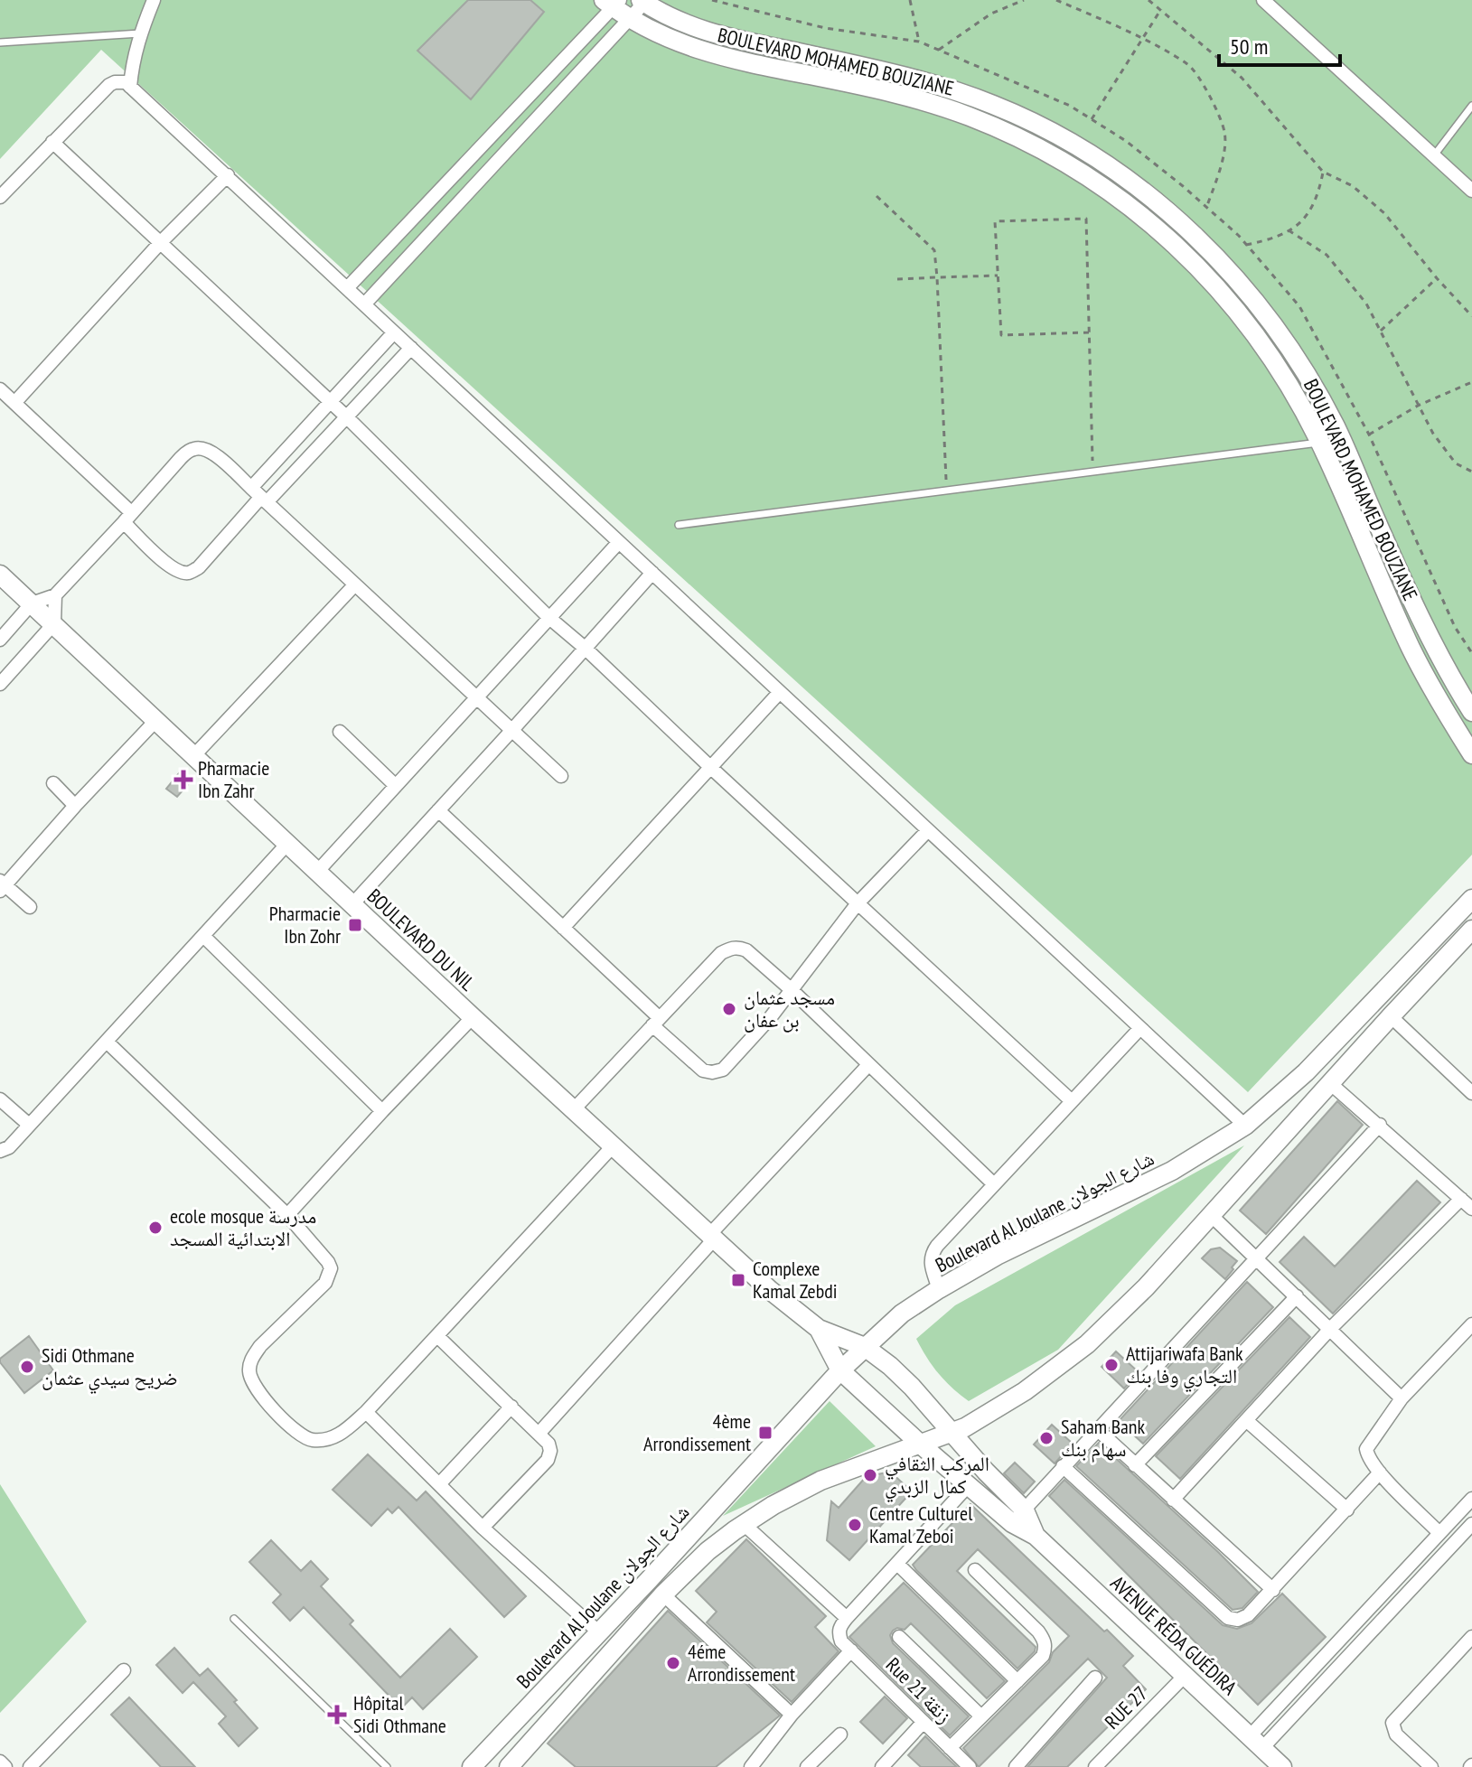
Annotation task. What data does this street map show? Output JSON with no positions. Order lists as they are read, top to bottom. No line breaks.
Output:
{"streets":{"street":["BOULEVARD MOHAMED BOUZIANE","BOULEVARD DU NIL","Boulevard Al Joulane شارع الجولان","AVENUE RÉDA GUÉDIRA","Rue 21 زنقة","RUE 27"]},"crossings":[["BOULEVARD DU NIL","Boulevard Al Joulane شارع الجولان"],["BOULEVARD DU NIL","AVENUE RÉDA GUÉDIRA"],["Boulevard Al Joulane شارع الجولان","AVENUE RÉDA GUÉDIRA"],["AVENUE RÉDA GUÉDIRA","RUE 27"]],"places":{"health":["Pharmacie Ibn Zahr","Hôpital Sidi Othmane"],"transit":["Pharmacie Ibn Zohr","Complexe Kamal Zebdi","4ème Arrondissement"],"other":["مسجد عثمان بن عفان","ecole mosque مدرسة الابتدائية المسجد","Attijariwafa Bank التجاري وفا بنك","Sidi Othmane ضريح سيدي عثمان","Saham Bank سهام بنك","المركب الثقافي كمال الزبدي","Centre Culturel Kamal Zeboi","4éme Arrondissement"]},"scale_bar":"50 m"}
